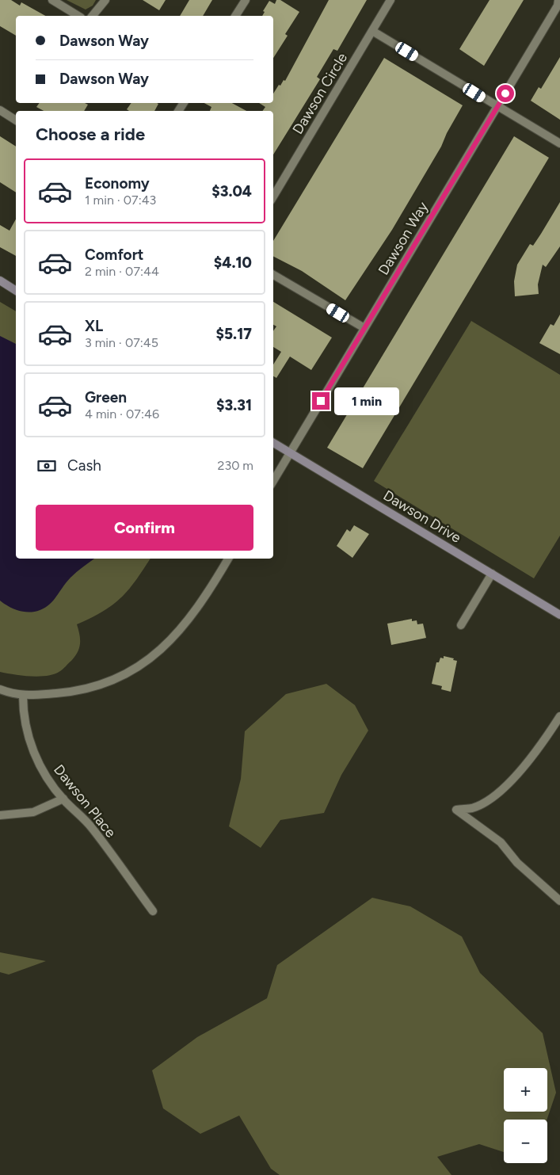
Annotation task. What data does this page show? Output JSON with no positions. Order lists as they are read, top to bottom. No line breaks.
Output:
{"streets":{"street":["Dawson Circle","Dawson Way","Dawson Drive","Dawson Place"]},"crossings":[["Dawson Way","Dawson Drive"]],"page":{"banner":["Dawson Way","Dawson Way"],"heading":"Choose a ride","list":[{"name":"Economy","note":"1 min · 07:43","value":"$3.04"},{"name":"Comfort","note":"2 min · 07:44","value":"$4.10"},{"name":"XL","note":"3 min · 07:45","value":"$5.17"},{"name":"Green","note":"4 min · 07:46","value":"$3.31"}],"bubble":"1 min","pay":["Cash","230 m"],"buttons":"Confirm","map_buttons":["+","−"]}}
